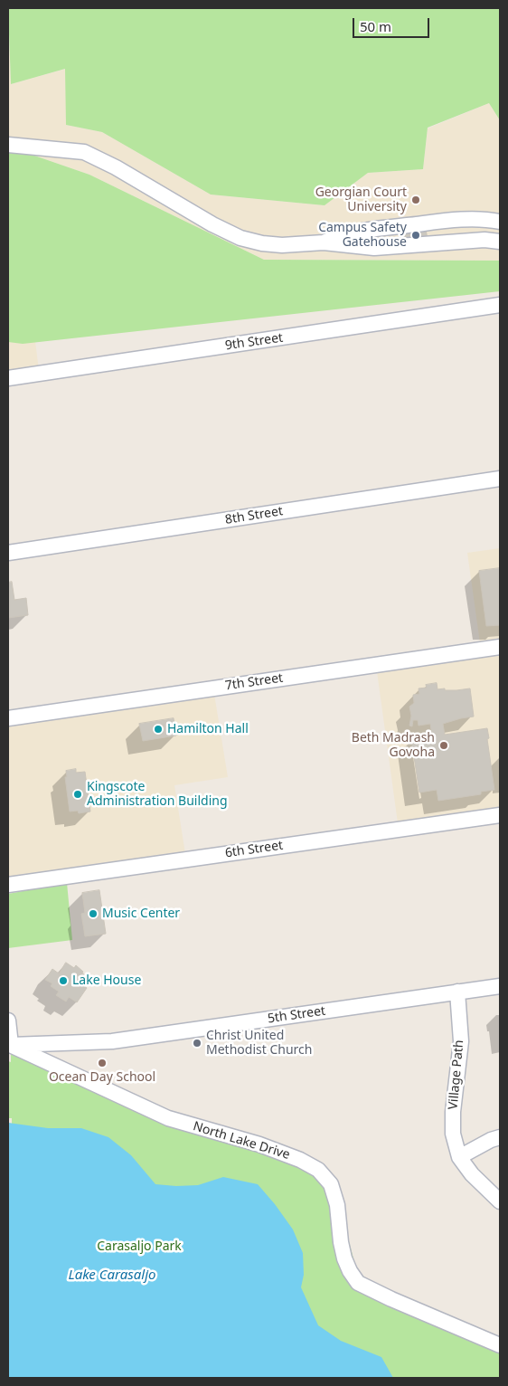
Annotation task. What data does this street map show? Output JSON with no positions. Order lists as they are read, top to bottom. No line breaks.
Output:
{"streets":{"street":["9th Street","8th Street","7th Street","6th Street","5th Street","Village Path","North Lake Drive"]},"crossings":[["5th Street","Village Path"],["5th Street","North Lake Drive"]],"water":["Lake Carasaljo"],"parks":["Carasaljo Park"],"places":["Georgian Court University","Campus Safety Gatehouse","Hamilton Hall","Beth Madrash Govoha","Kingscote Administration Building","Music Center","Lake House","Christ United Methodist Church","Ocean Day School"],"scale_bar":"50 m"}
